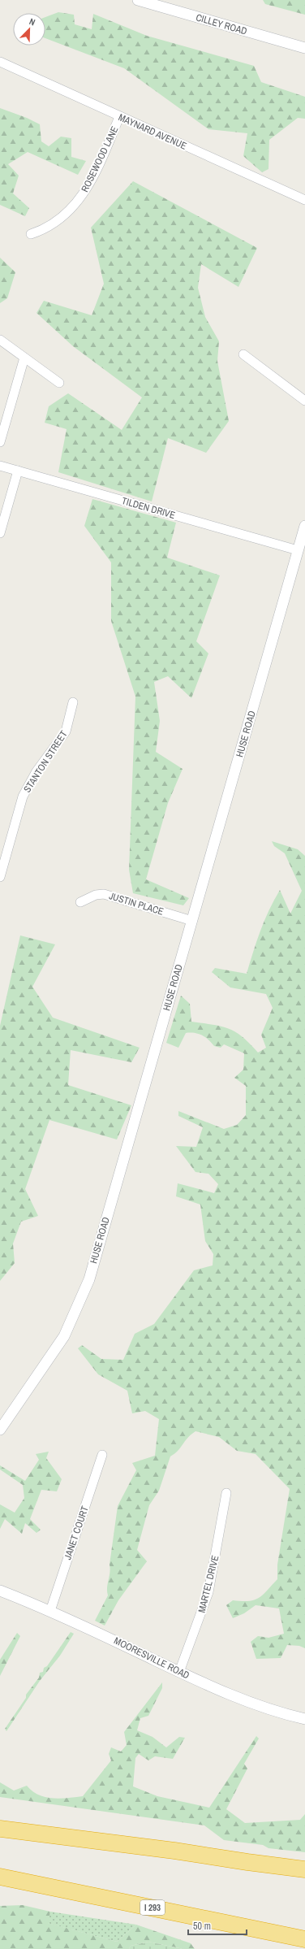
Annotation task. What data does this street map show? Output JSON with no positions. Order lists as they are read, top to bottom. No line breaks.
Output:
{"streets":{"highway":["I 293"],"street":["CILLEY ROAD","MAYNARD AVENUE","ROSEWOOD LANE","TILDEN DRIVE","HUSE ROAD","STANTON STREET","JUSTIN PLACE","JANET COURT","MARTEL DRIVE","MOORESVILLE ROAD"]},"crossings":[["MAYNARD AVENUE","ROSEWOOD LANE"],["TILDEN DRIVE","HUSE ROAD"],["HUSE ROAD","JUSTIN PLACE"],["JANET COURT","MOORESVILLE ROAD"],["MARTEL DRIVE","MOORESVILLE ROAD"]],"scale_bar":"50 m","north":"top right"}
